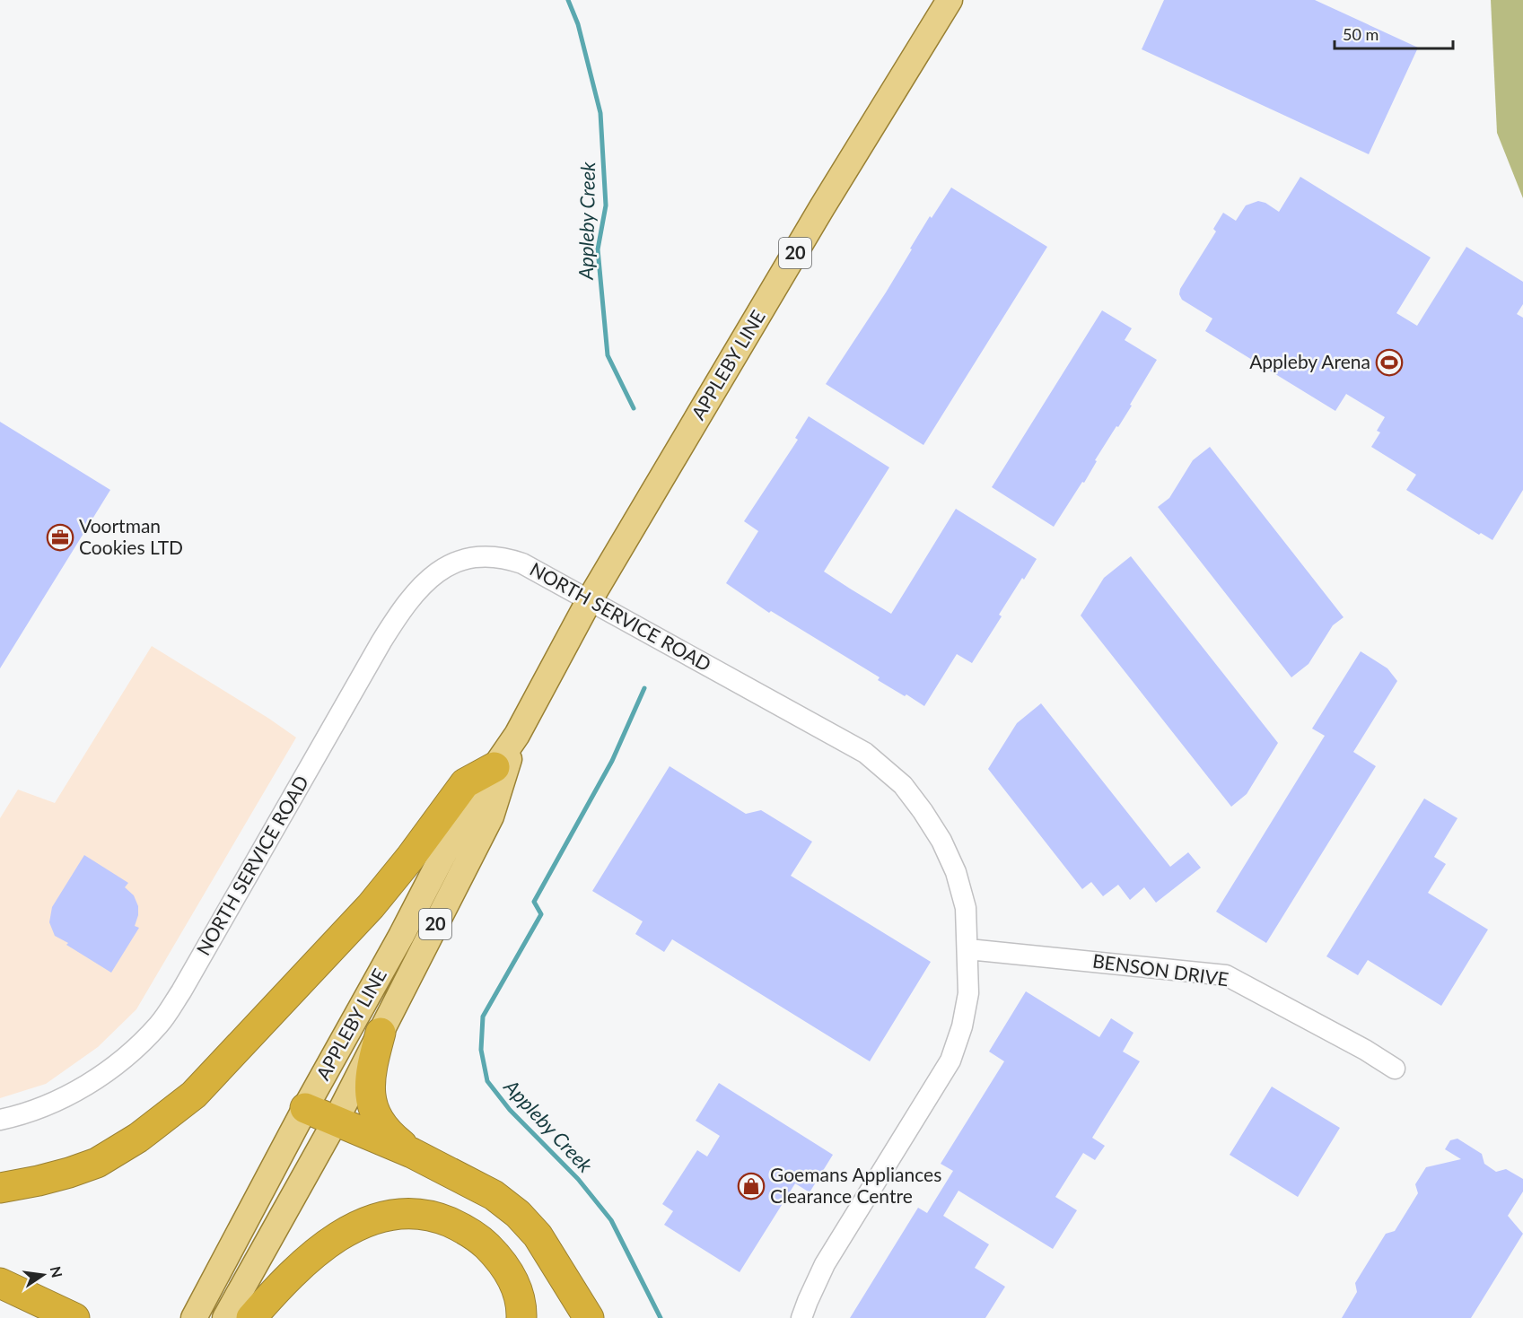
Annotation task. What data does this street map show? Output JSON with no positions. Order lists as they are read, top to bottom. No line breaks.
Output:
{"streets":{"main road":["20","APPLEBY LINE"],"street":["NORTH SERVICE ROAD","BENSON DRIVE"]},"crossings":[["APPLEBY LINE","NORTH SERVICE ROAD"],["NORTH SERVICE ROAD","BENSON DRIVE"]],"water":["Appleby Creek"],"places":{"sports":["Appleby Arena"],"office":["Voortman Cookies LTD"],"shop":["Goemans Appliances Clearance Centre"]},"scale_bar":"50 m","north":"right"}
